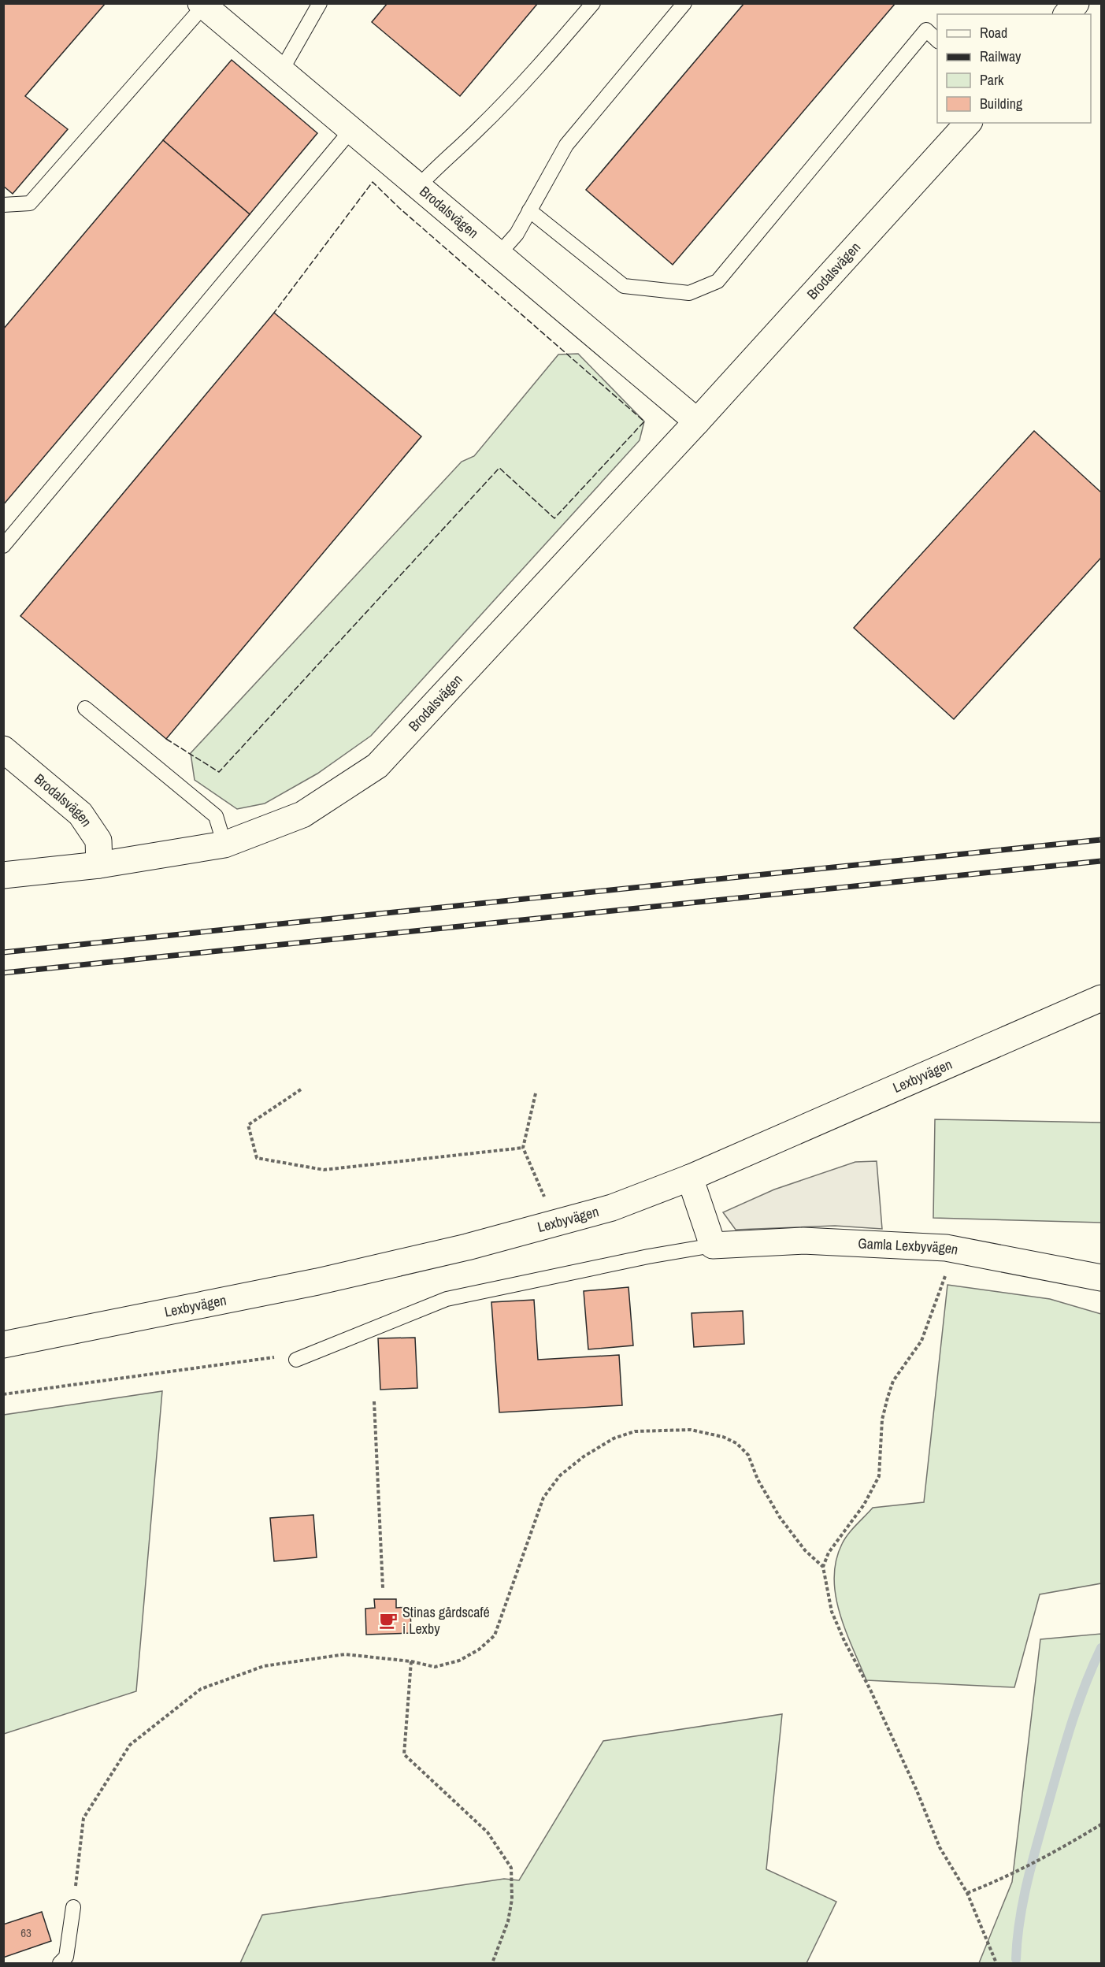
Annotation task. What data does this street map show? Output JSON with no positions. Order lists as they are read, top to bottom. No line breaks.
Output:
{"streets":{"street":["Brodalsvägen","Lexbyvägen","Gamla Lexbyvägen"]},"places":{"cafe":["Stinas gårdscafé i Lexby"]},"house_numbers":["63"],"legend":["Road","Railway","Park","Building"]}
